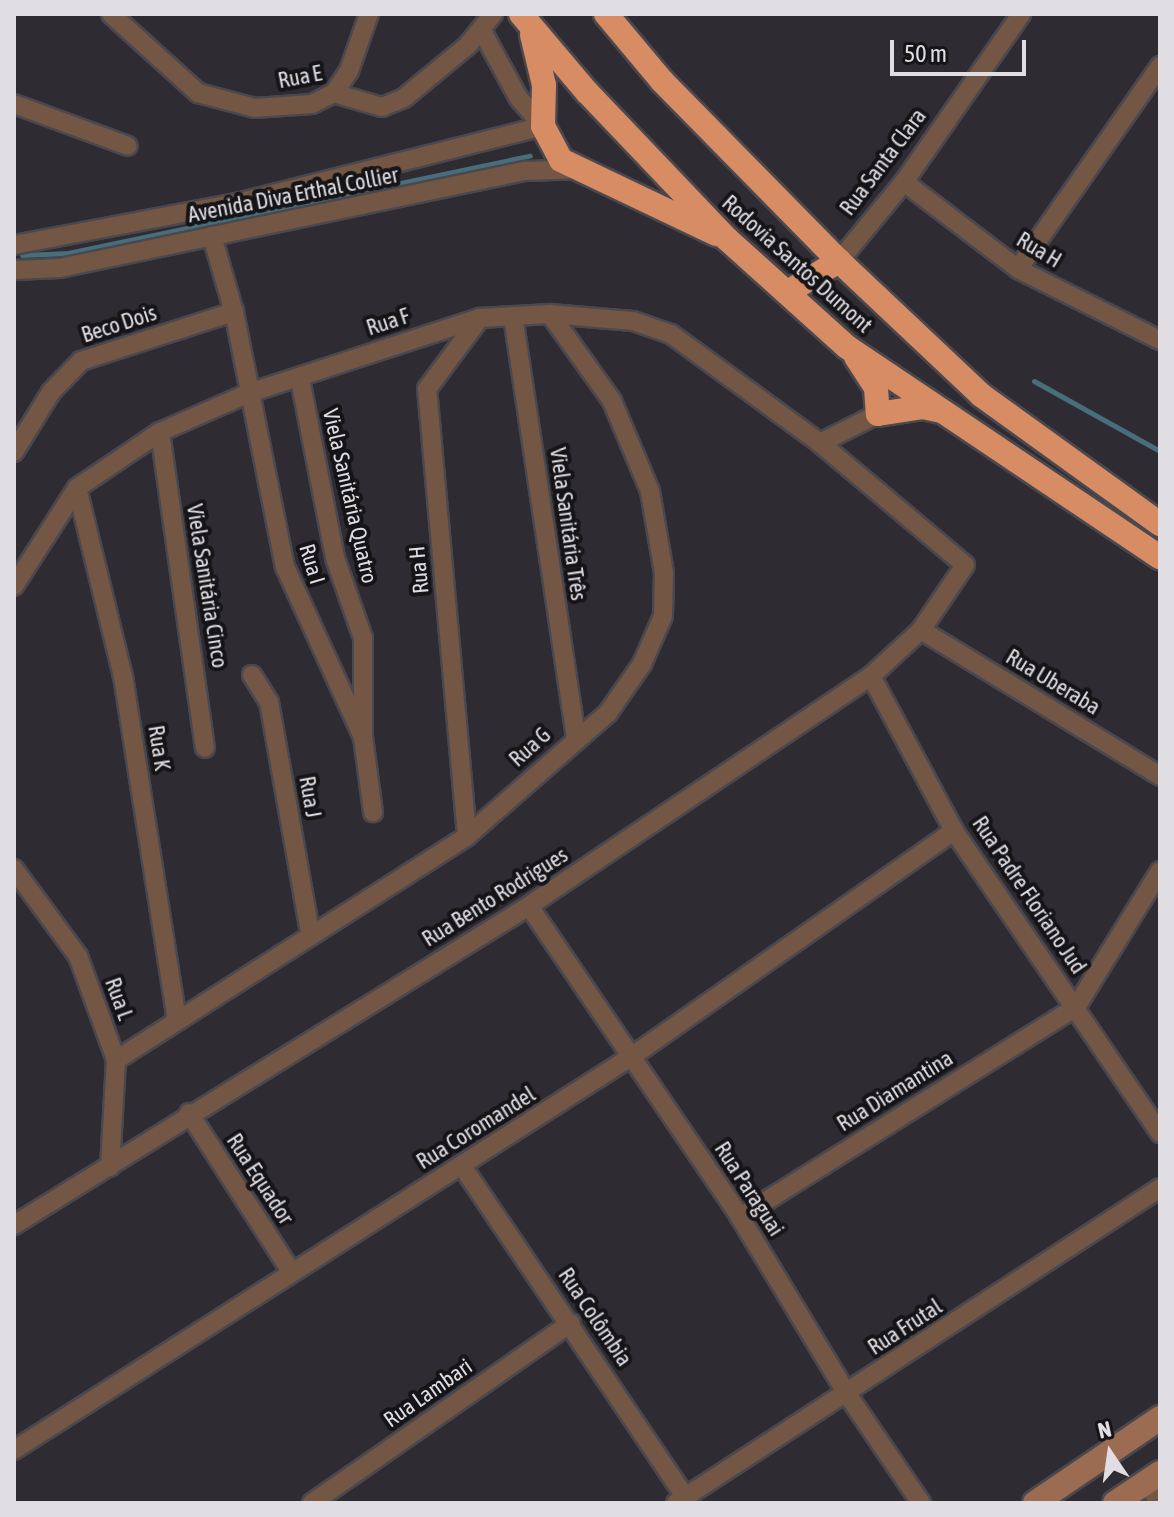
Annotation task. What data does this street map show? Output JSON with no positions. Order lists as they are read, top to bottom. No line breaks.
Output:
{"streets":{"highway":["Rodovia Santos Dumont"],"street":["Rua E","Rua Santa Clara","Avenida Diva Erthal Collier","Rua H","Rua F","Beco Dois","Viela Sanitária Quatro","Viela Sanitária Três","Rua I","Viela Sanitária Cinco","Rua Uberaba","Rua G","Rua K","Rua J","Rua Padre Floriano Jud","Rua Bento Rodrigues","Rua L","Rua Diamantina","Rua Coromandel","Rua Equador","Rua Paraguai","Rua Colômbia","Rua Frutal","Rua Lambari"]},"crossings":[["Rua Santa Clara","Rua H"],["Rua Santa Clara","Rodovia Santos Dumont"],["Avenida Diva Erthal Collier","Rua I"],["Rua H","Rua F"],["Rua H","Rua G"],["Rua F","Viela Sanitária Quatro"],["Rua F","Viela Sanitária Três"],["Rua F","Rua I"],["Rua F","Viela Sanitária Cinco"],["Rua F","Rua G"],["Rua F","Rua K"],["Rua F","Rua Bento Rodrigues"],["Beco Dois","Rua I"],["Viela Sanitária Quatro","Rua I"],["Viela Sanitária Três","Rua G"],["Rua Uberaba","Rua Bento Rodrigues"],["Rua G","Rua K"],["Rua G","Rua J"],["Rua G","Rua L"],["Rua Padre Floriano Jud","Rua Bento Rodrigues"],["Rua Padre Floriano Jud","Rua Diamantina"],["Rua Padre Floriano Jud","Rua Coromandel"],["Rua Bento Rodrigues","Rua L"],["Rua Bento Rodrigues","Rua Equador"],["Rua Bento Rodrigues","Rua Paraguai"],["Rua Diamantina","Rua Paraguai"],["Rua Coromandel","Rua Equador"],["Rua Coromandel","Rua Paraguai"],["Rua Coromandel","Rua Colômbia"],["Rua Paraguai","Rua Frutal"],["Rua Colômbia","Rua Frutal"],["Rua Colômbia","Rua Lambari"]],"scale_bar":"50 m","north":"top"}
